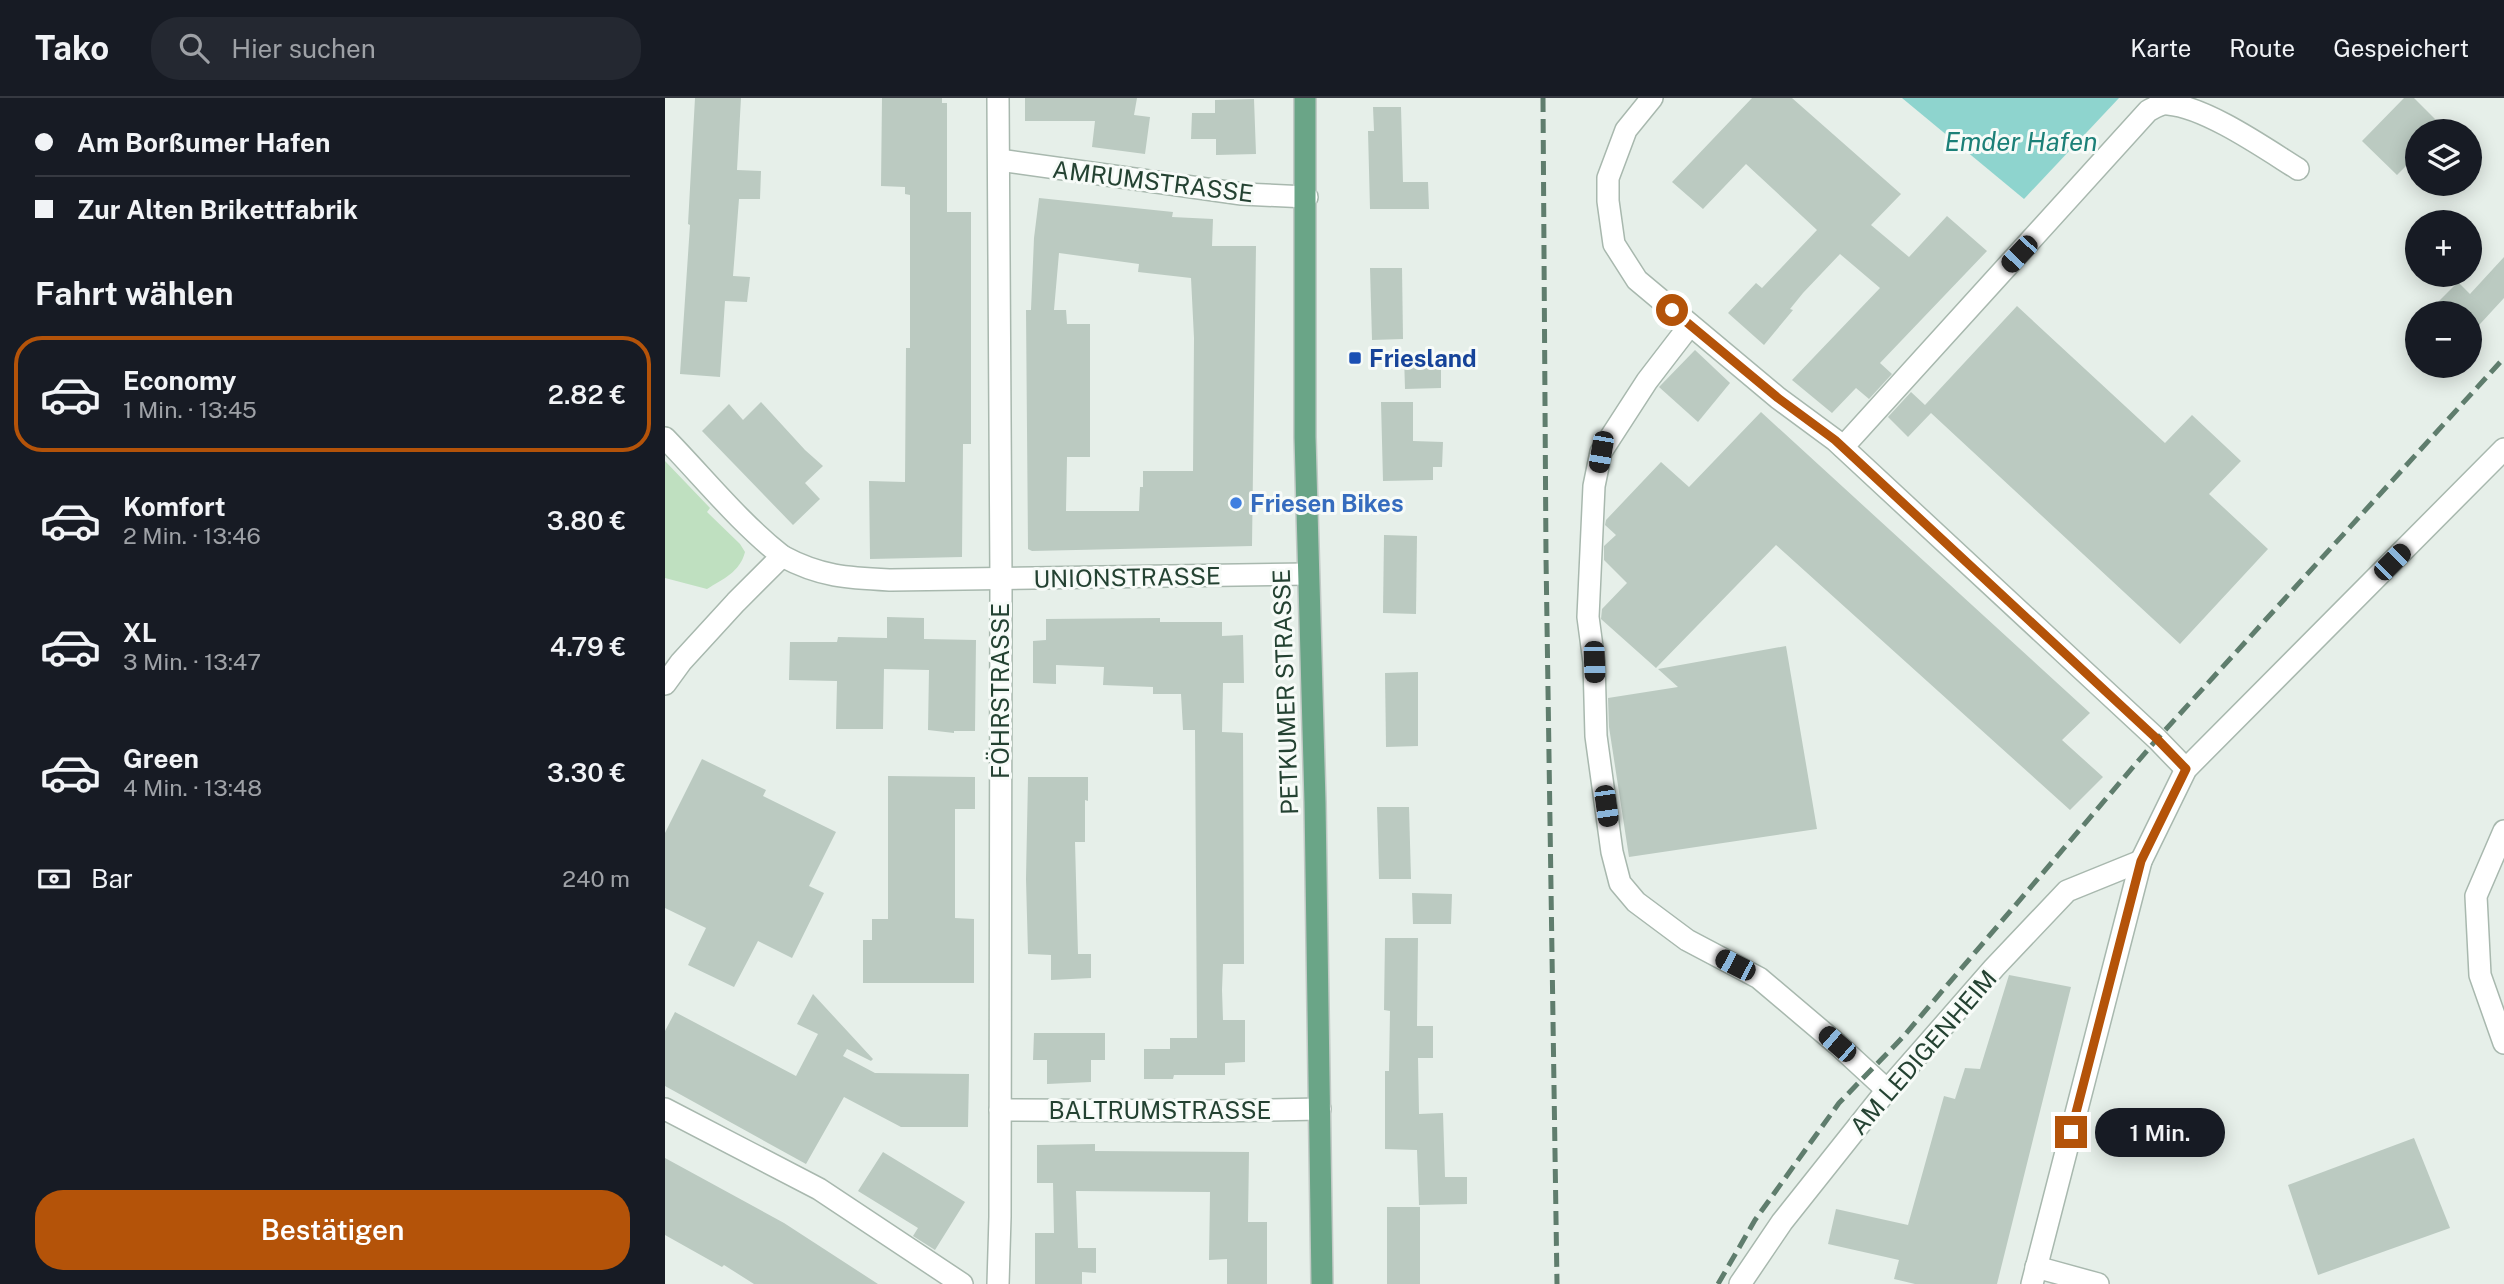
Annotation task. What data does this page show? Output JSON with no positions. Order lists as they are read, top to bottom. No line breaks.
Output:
{"streets":{"main road":["PETKUMER STRASSE"],"street":["AMRUMSTRASSE","UNIONSTRASSE","FÖHRSTRASSE","AM LEDIGENHEIM","BALTRUMSTRASSE"]},"crossings":[["AMRUMSTRASSE","FÖHRSTRASSE"],["AMRUMSTRASSE","PETKUMER STRASSE"],["UNIONSTRASSE","FÖHRSTRASSE"],["UNIONSTRASSE","PETKUMER STRASSE"],["FÖHRSTRASSE","BALTRUMSTRASSE"],["PETKUMER STRASSE","BALTRUMSTRASSE"]],"water":["Emder Hafen"],"places":{"transit":["Friesland"],"other":["Friesen Bikes"]},"page":{"header":"Tako","search":"Hier suchen","nav":["Karte","Route","Gespeichert"],"banner":["Am Borßumer Hafen","Zur Alten Brikettfabrik"],"map_buttons":["+","−"],"heading":"Fahrt wählen","list":[{"name":"Economy","note":"1 Min. · 13:45","value":"2.82 €"},{"name":"Komfort","note":"2 Min. · 13:46","value":"3.80 €"},{"name":"XL","note":"3 Min. · 13:47","value":"4.79 €"},{"name":"Green","note":"4 Min. · 13:48","value":"3.30 €"}],"pay":["Bar","240 m"],"bubble":"1 Min.","buttons":"Bestätigen"}}
